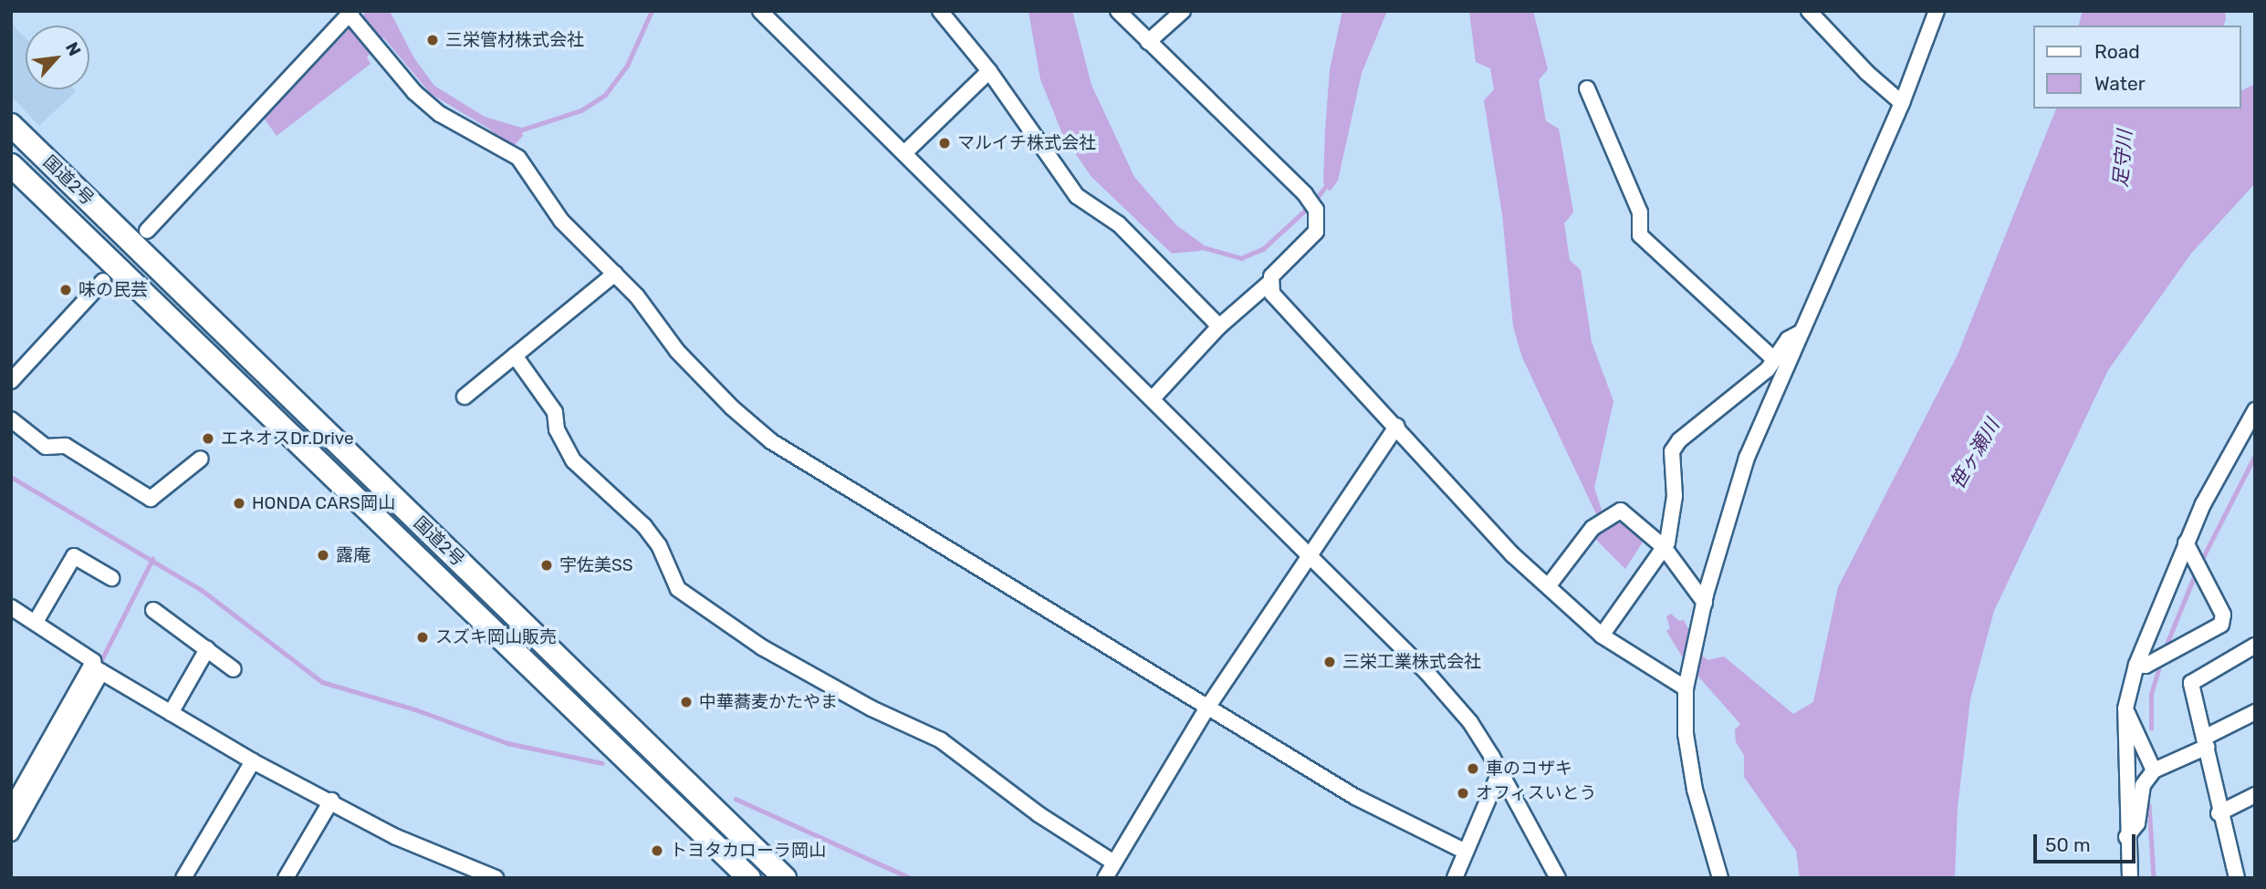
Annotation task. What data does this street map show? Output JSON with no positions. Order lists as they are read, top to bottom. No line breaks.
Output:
{"streets":{"highway":["国道2号"]},"water":["足守川","笹ヶ瀬川"],"places":["三栄管材株式会社","マルイチ株式会社","味の民芸","エネオスDr.Drive","HONDA CARS岡山","露庵","宇佐美SS","スズキ岡山販売","三栄工業株式会社","中華蕎麦かたやま","車のコザキ","オフィスいとう","トヨタカローラ岡山"],"legend":["Road","Water"],"scale_bar":"50 m","north":"top right"}
